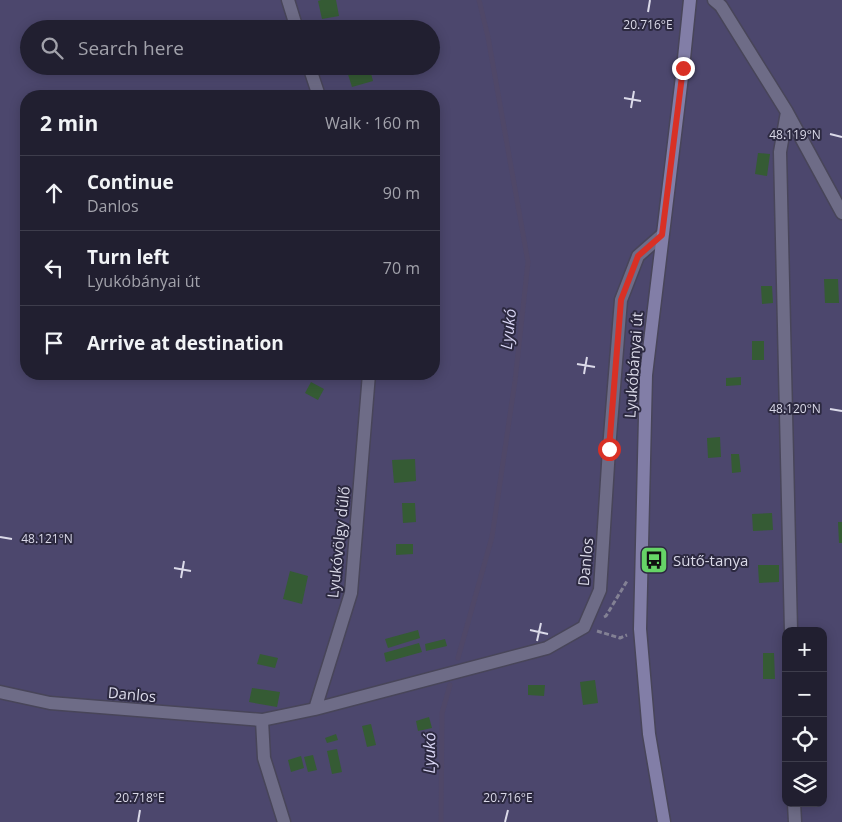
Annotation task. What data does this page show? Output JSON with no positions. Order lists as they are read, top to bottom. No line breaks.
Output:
{"streets":{"main road":["Lyukóbányai út"],"street":["Lyukóvölgy dűlő","Danlos"]},"crossings":[["Lyukóbányai út","Danlos"],["Lyukóvölgy dűlő","Danlos"]],"water":["Lyukó"],"places":{"bus stop":["Sütő-tanya"]},"page":{"search":"Search here","heading":["2 min","Walk · 160 m"],"list":[["Continue","Danlos","90 m"],["Turn left","Lyukóbányai út","70 m"],"Arrive at destination"],"map_buttons":["+","−"]},"coordinates":["20.716°E","48.119°N","48.120°N","48.121°N","20.718°E"]}
